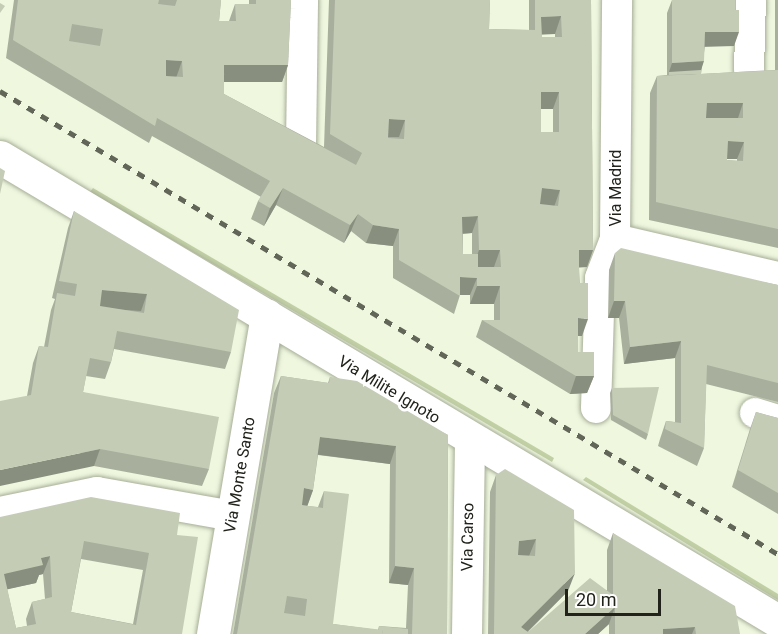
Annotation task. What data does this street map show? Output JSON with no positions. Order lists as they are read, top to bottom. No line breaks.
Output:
{"streets":{"street":["Via Madrid","Via Milite Ignoto","Via Monte Santo","Via Carso"]},"crossings":[["Via Milite Ignoto","Via Monte Santo"],["Via Milite Ignoto","Via Carso"]],"scale_bar":"20 m"}
